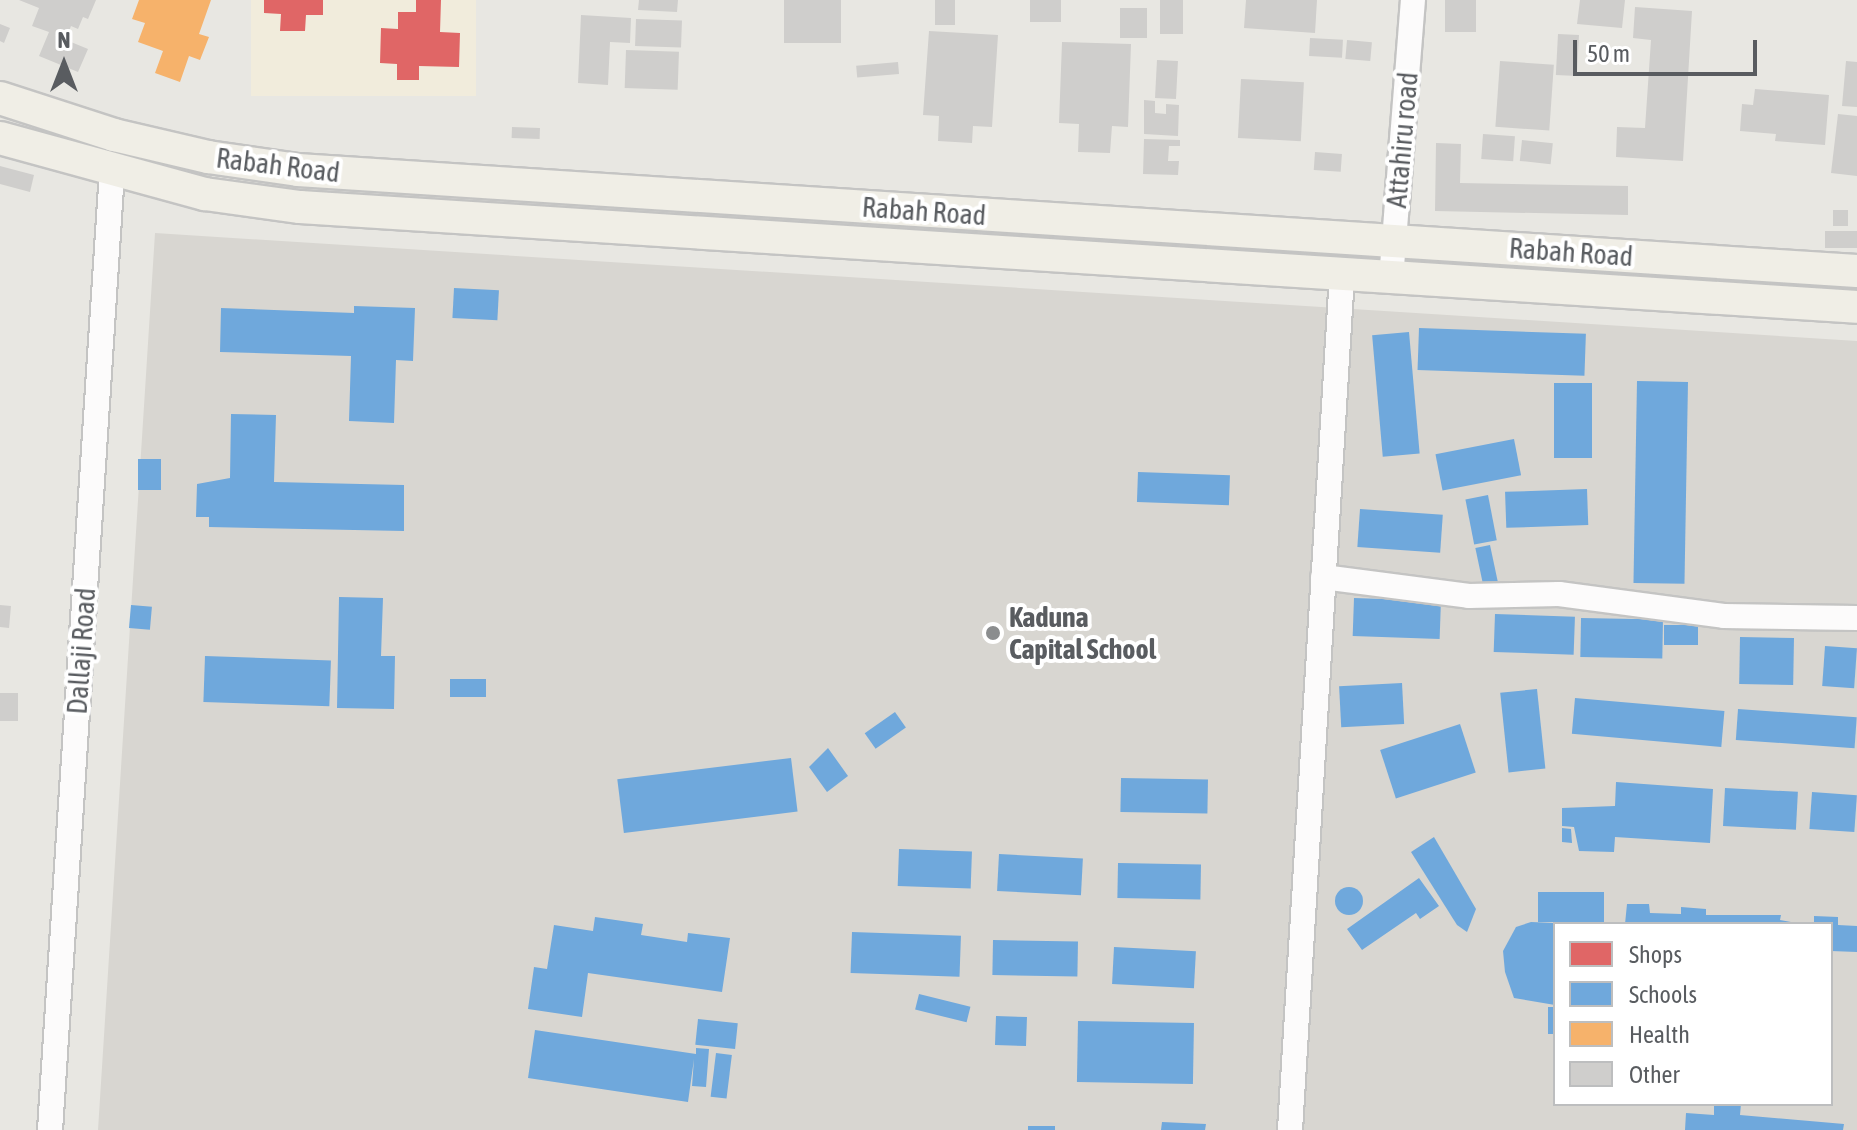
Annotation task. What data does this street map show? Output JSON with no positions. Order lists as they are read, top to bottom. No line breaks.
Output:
{"streets":{"main road":["Rabah Road"],"street":["Attahiru road","Dallaji Road"]},"crossings":[["Attahiru road","Rabah Road"],["Rabah Road","Dallaji Road"]],"places":["Kaduna Capital School"],"legend":["Shops","Schools","Health","Other"],"scale_bar":"50 m","north":"top"}
